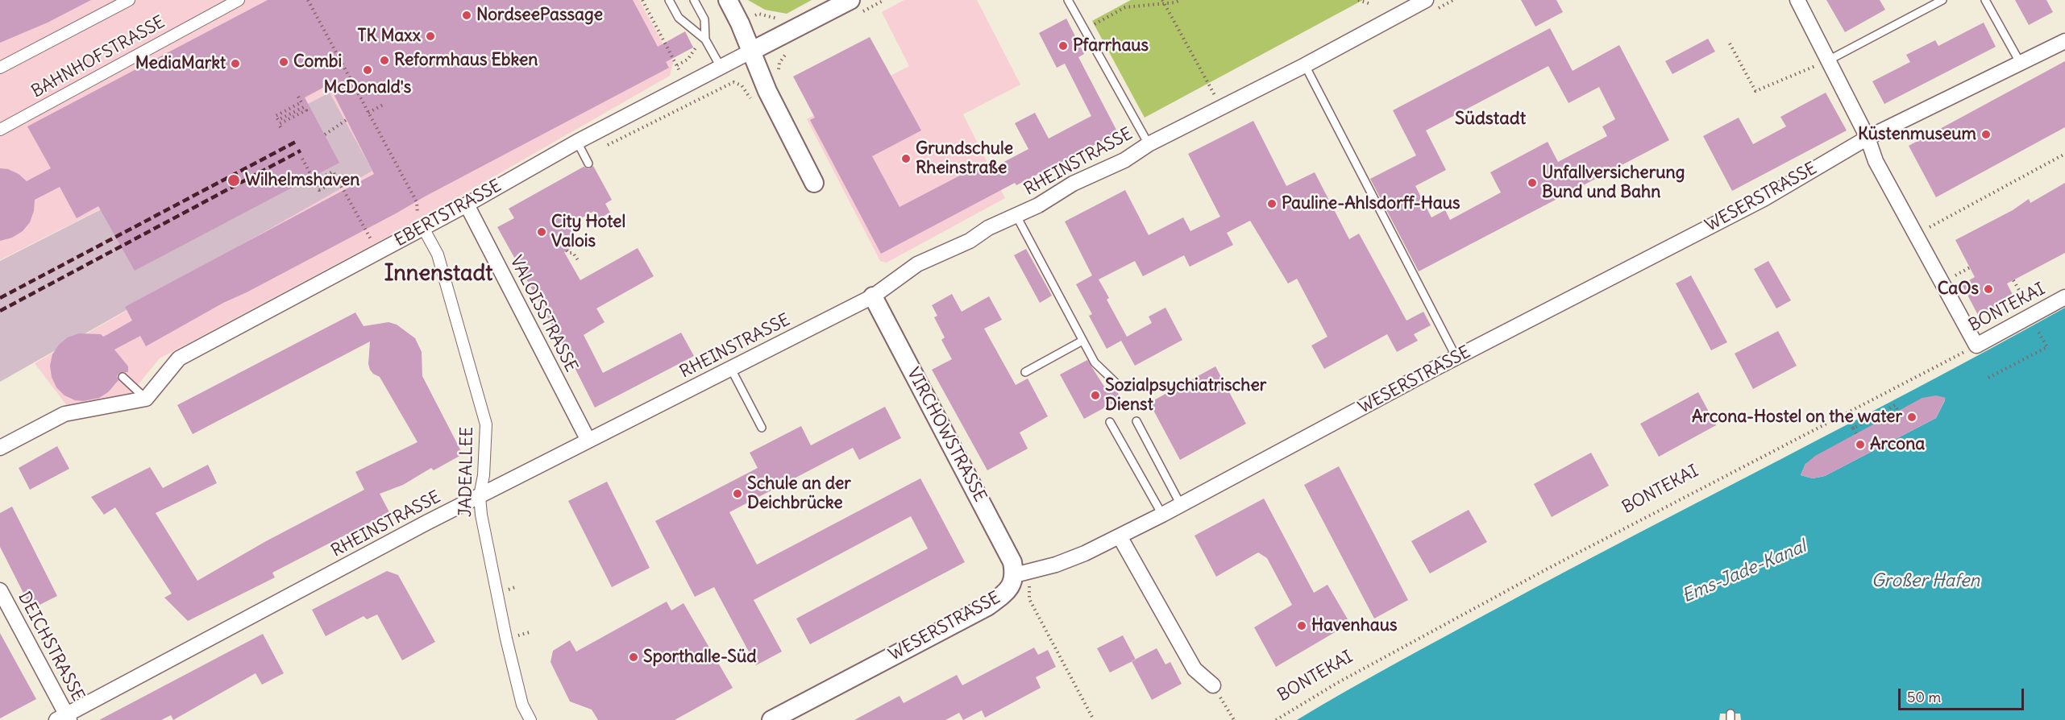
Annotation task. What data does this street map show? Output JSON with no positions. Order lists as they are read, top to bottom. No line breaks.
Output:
{"streets":{"street":["BAHNHOFSTRASSE","RHEINSTRASSE","WESERSTRASSE","EBERTSTRASSE","BONTEKAI","VALOISSTRASSE","VIRCHOWSTRASSE","JADEALLEE","DEICHSTRASSE"]},"crossings":[["RHEINSTRASSE","VALOISSTRASSE"],["RHEINSTRASSE","VIRCHOWSTRASSE"],["RHEINSTRASSE","JADEALLEE"],["RHEINSTRASSE","DEICHSTRASSE"],["WESERSTRASSE","VIRCHOWSTRASSE"],["EBERTSTRASSE","VALOISSTRASSE"],["EBERTSTRASSE","JADEALLEE"]],"districts":["Südstadt","Innenstadt"],"water":["Ems-Jade-Kanal","Großer Hafen"],"places":["NordseePassage","TK Maxx","Pfarrhaus","Reformhaus Ebken","Combi","MediaMarkt","McDonald's","Küstenmuseum","Grundschule Rheinstraße","Wilhelmshaven","Unfallversicherung Bund und Bahn","Pauline-Ahlsdorff-Haus","City Hotel Valois","CaOs","Sozialpsychiatrischer Dienst","Arcona-Hostel on the water","Arcona","Schule an der Deichbrücke","Havenhaus","Sporthalle-Süd"],"scale_bar":"50 m"}
